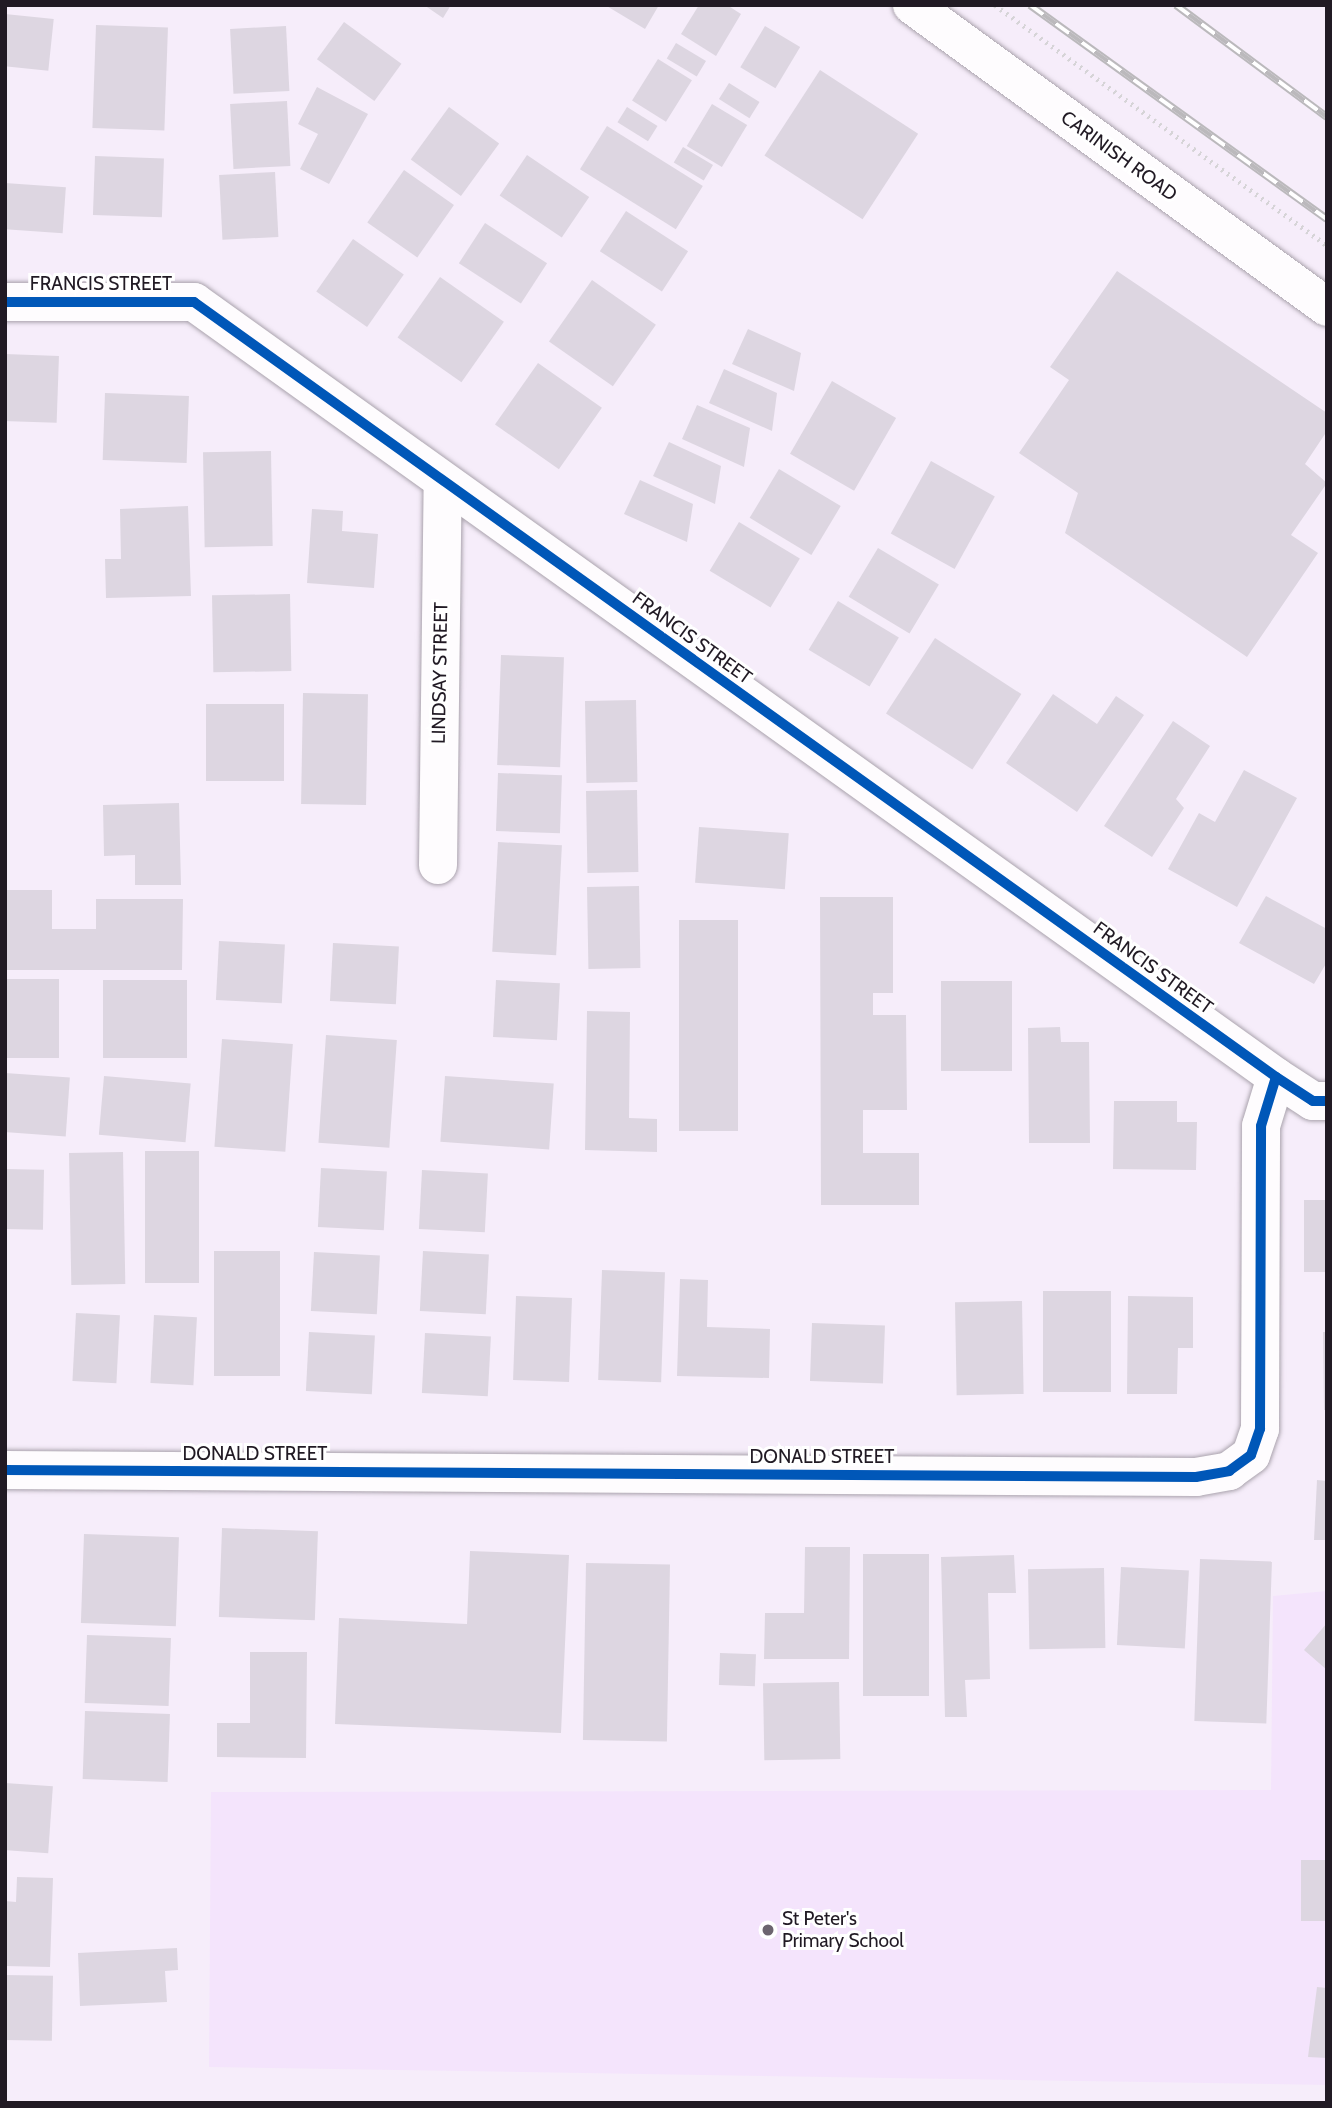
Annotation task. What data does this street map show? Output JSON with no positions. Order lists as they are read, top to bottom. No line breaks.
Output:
{"streets":{"street":["CARINISH ROAD","FRANCIS STREET","LINDSAY STREET","DONALD STREET"]},"crossings":[["FRANCIS STREET","LINDSAY STREET"],["FRANCIS STREET","DONALD STREET"]],"places":["St Peter's Primary School"]}
